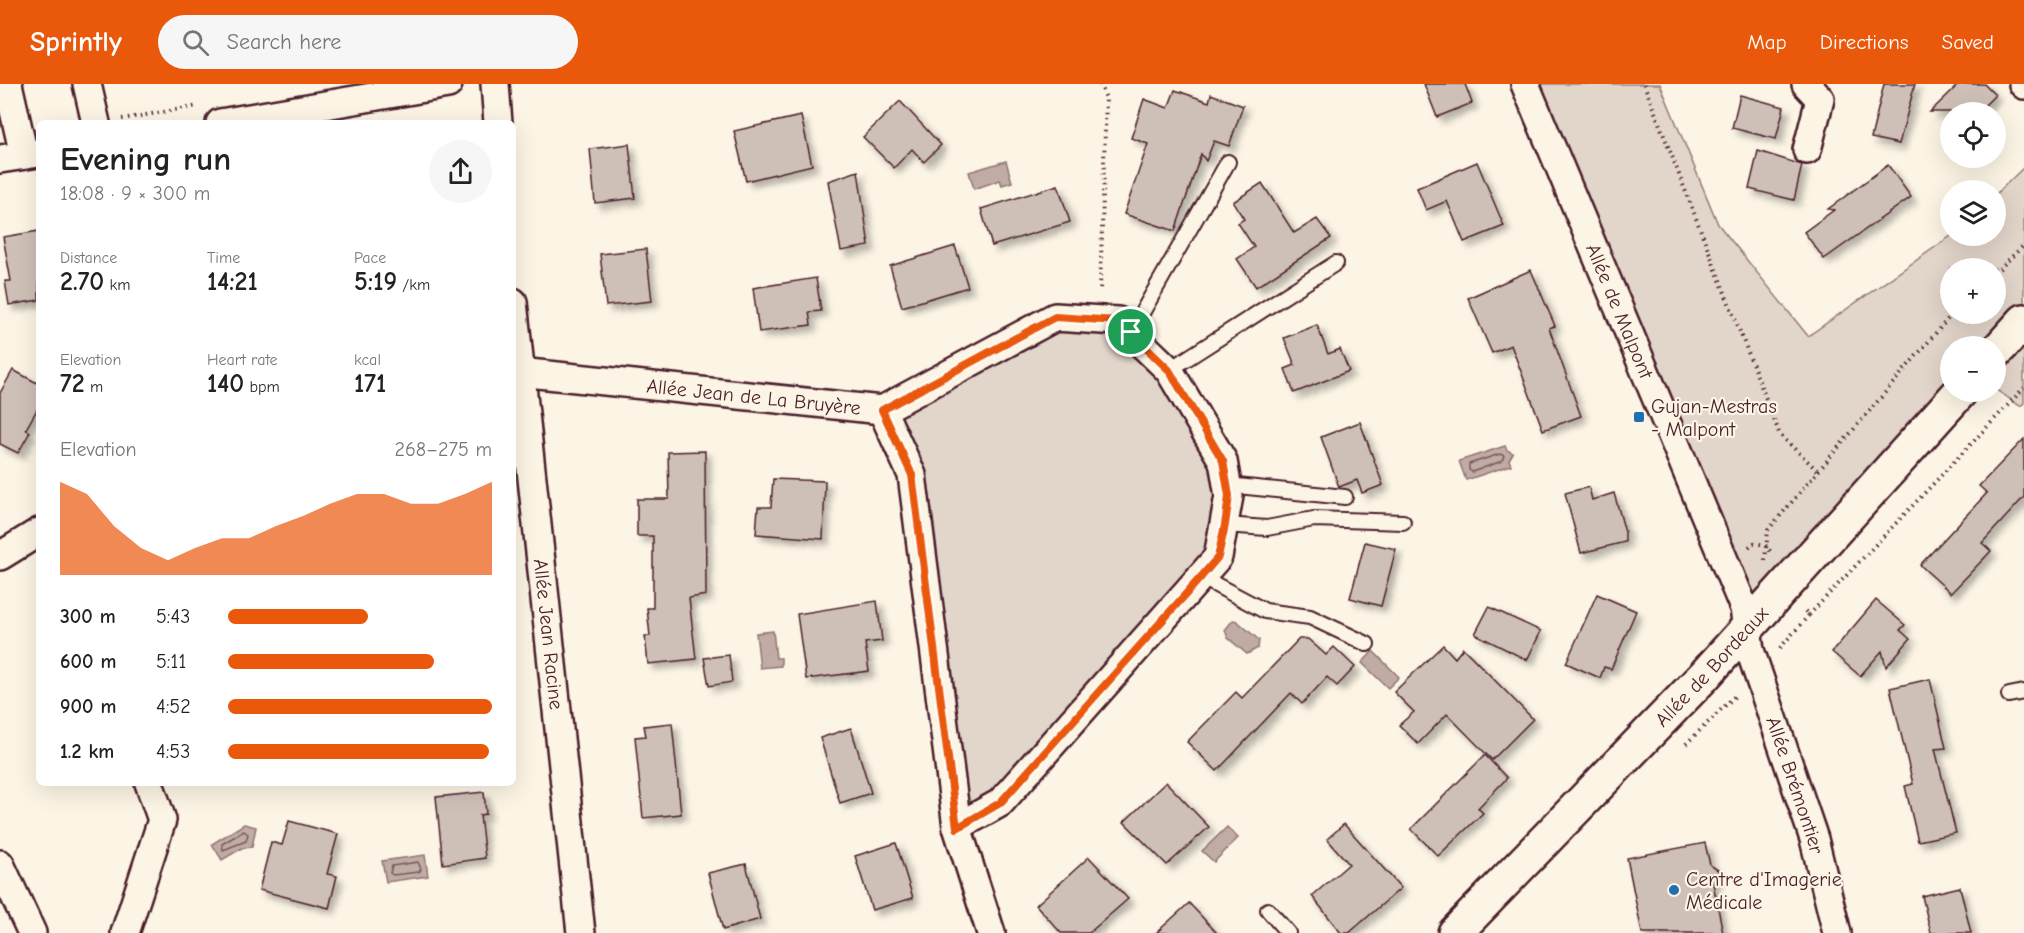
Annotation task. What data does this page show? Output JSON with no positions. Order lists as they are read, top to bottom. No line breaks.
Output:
{"streets":{"main road":["Allée de Bordeaux"],"street":["Allée de Malpont","Allée Jean de La Bruyère","Allée Jean Racine","Allée Brémontier"]},"crossings":[["Allée de Malpont","Allée de Bordeaux"],["Allée de Malpont","Allée Brémontier"],["Allée Jean de La Bruyère","Allée Jean Racine"]],"places":{"transit":["Gujan-Mestras - Malpont"],"other":["Centre d'Imagerie Médicale"]},"page":{"header":"Sprintly","search":"Search here","nav":["Map","Directions","Saved"],"map_buttons":["+","−"],"heading":["Evening run","18:08 · 9 × 300 m"],"stats":[["Distance","2.70 km"],["Time","14:21"],["Pace","5:19 /km"],["Elevation","72 m"],["Heart rate","140 bpm"],["kcal","171"]],"chart":["Elevation","268–275 m"],"list":[{"name":"300 m","note":"5:43"},{"name":"600 m","note":"5:11"},{"name":"900 m","note":"4:52"},{"name":"1.2 km","note":"4:53"}]}}
